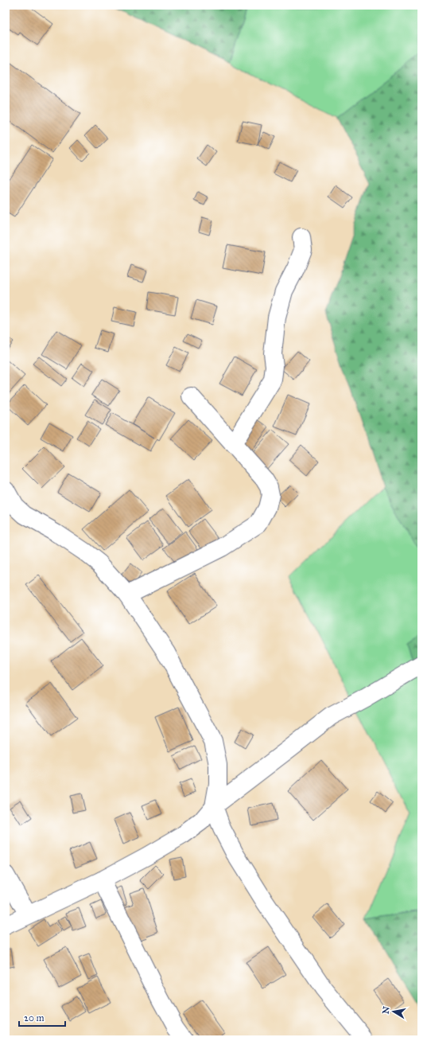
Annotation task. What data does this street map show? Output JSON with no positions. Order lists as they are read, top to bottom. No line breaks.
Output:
{"scale_bar":"20 m","north":"left"}
